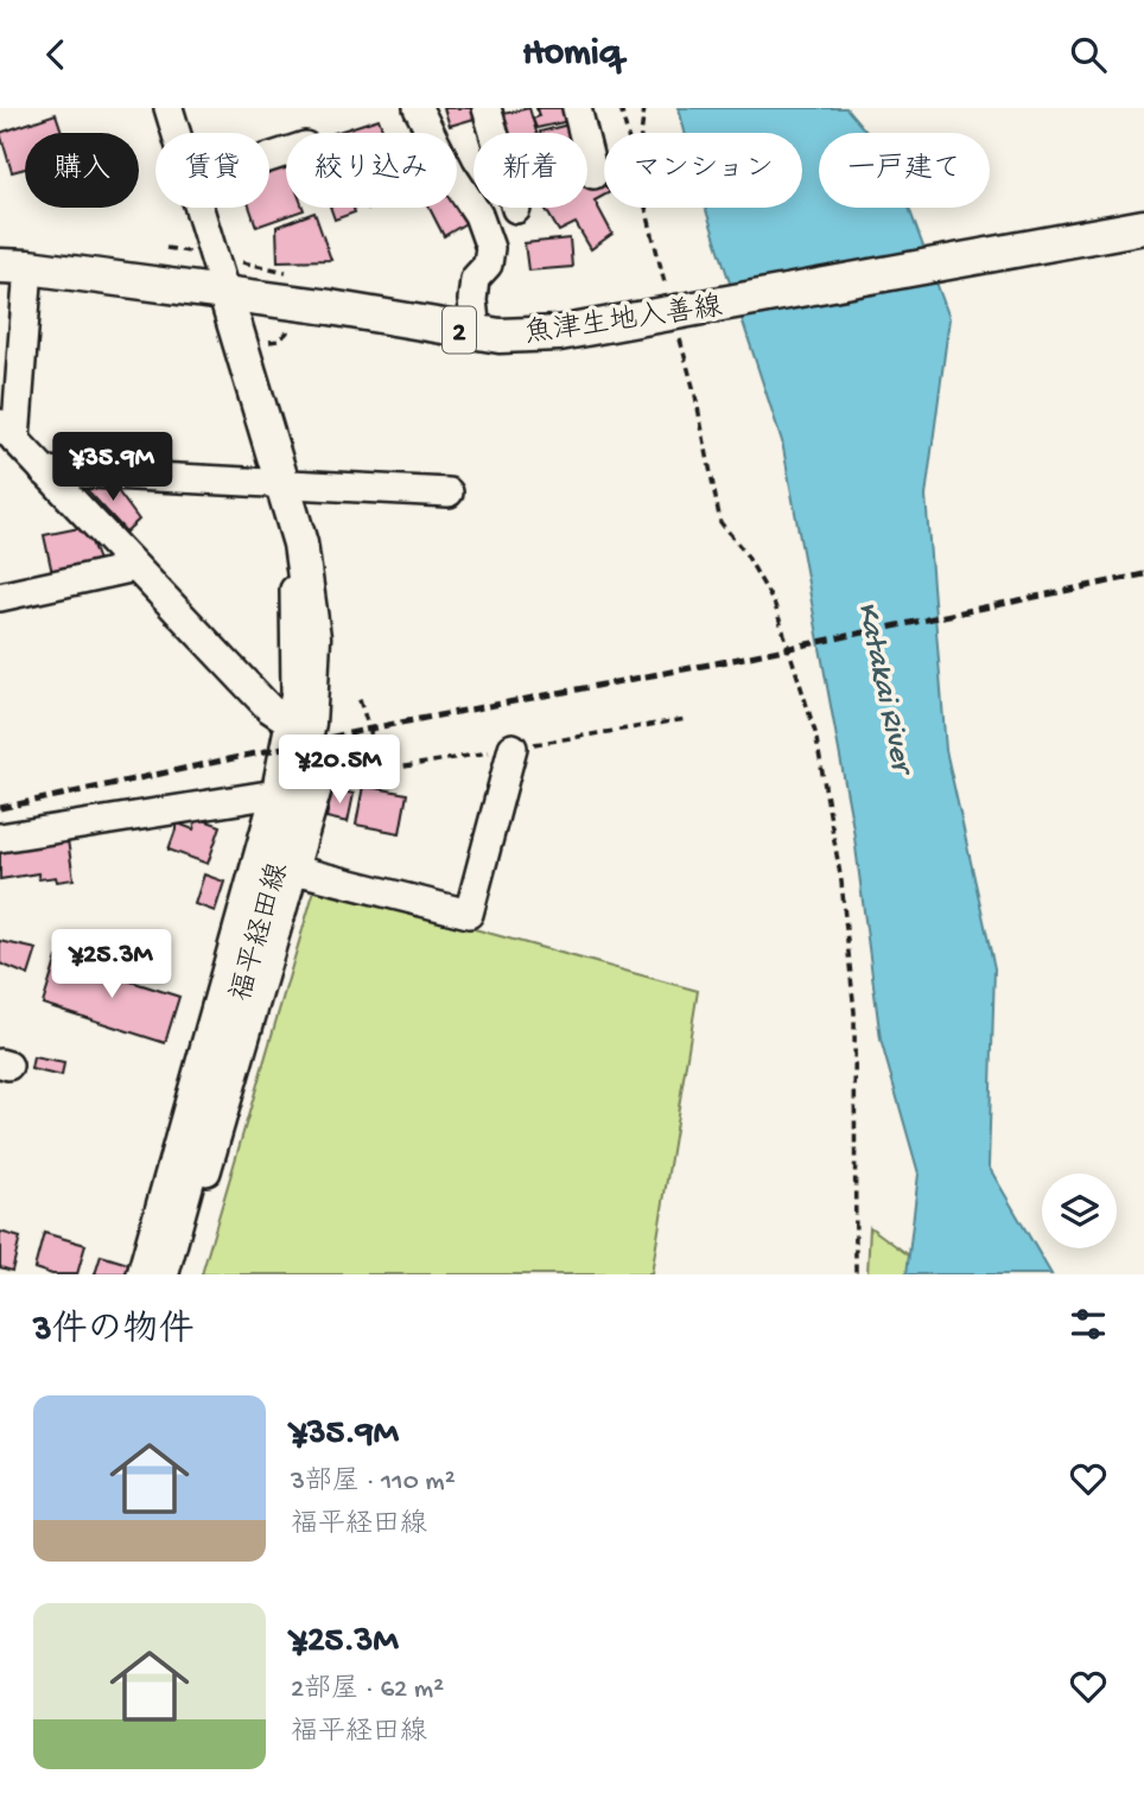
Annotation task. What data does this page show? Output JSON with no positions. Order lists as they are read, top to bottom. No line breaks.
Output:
{"streets":{"main road":["魚津生地入善線","2","福平経田線"]},"crossings":[["魚津生地入善線","福平経田線"]],"water":["Katakai River"],"page":{"header":"Homiq","chip":["購入","賃貸","絞り込み","新着","マンション","一戸建て"],"price":["¥35.9M","¥20.5M","¥25.3M"],"heading":"3件の物件","list":[{"name":"¥35.9M","note":"3部屋 · 110 m² · 福平経田線"},{"name":"¥25.3M","note":"2部屋 · 62 m² · 福平経田線"}]}}
